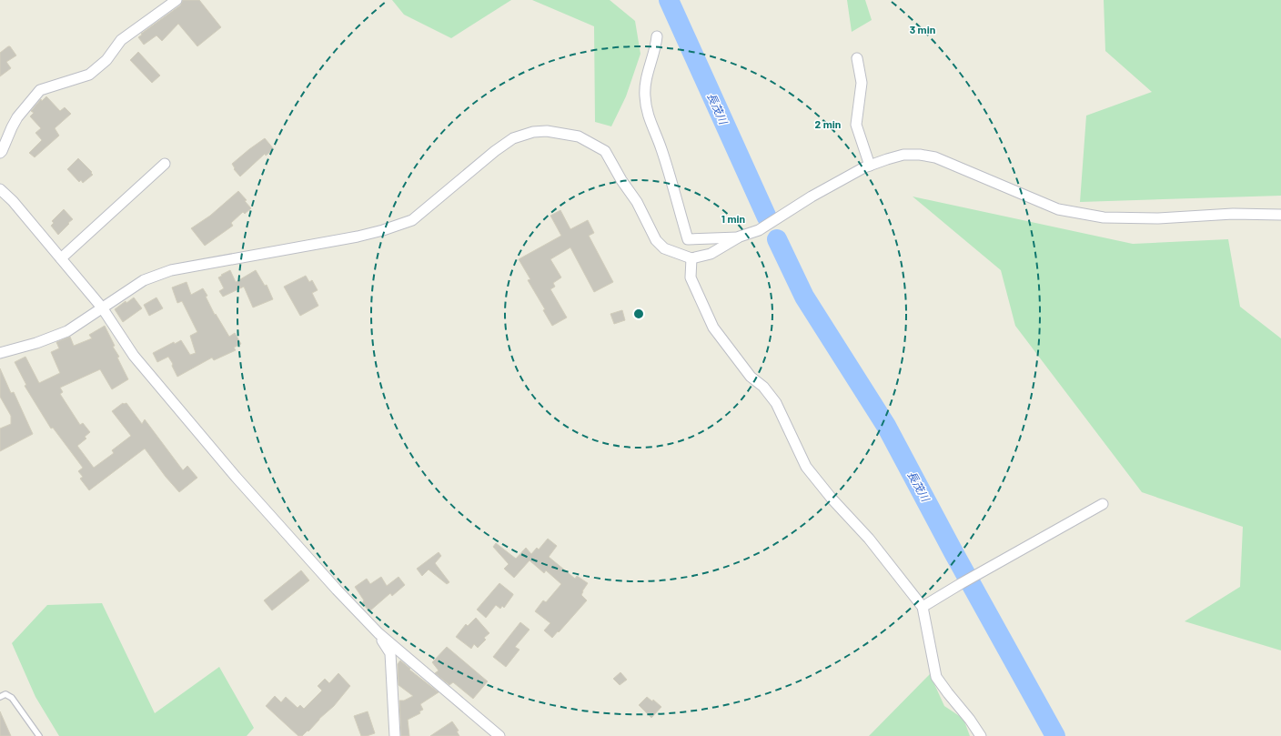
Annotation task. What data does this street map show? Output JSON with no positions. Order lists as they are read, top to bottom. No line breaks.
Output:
{"water":["長茂川"],"rings":["3 min","2 min","1 min"]}
